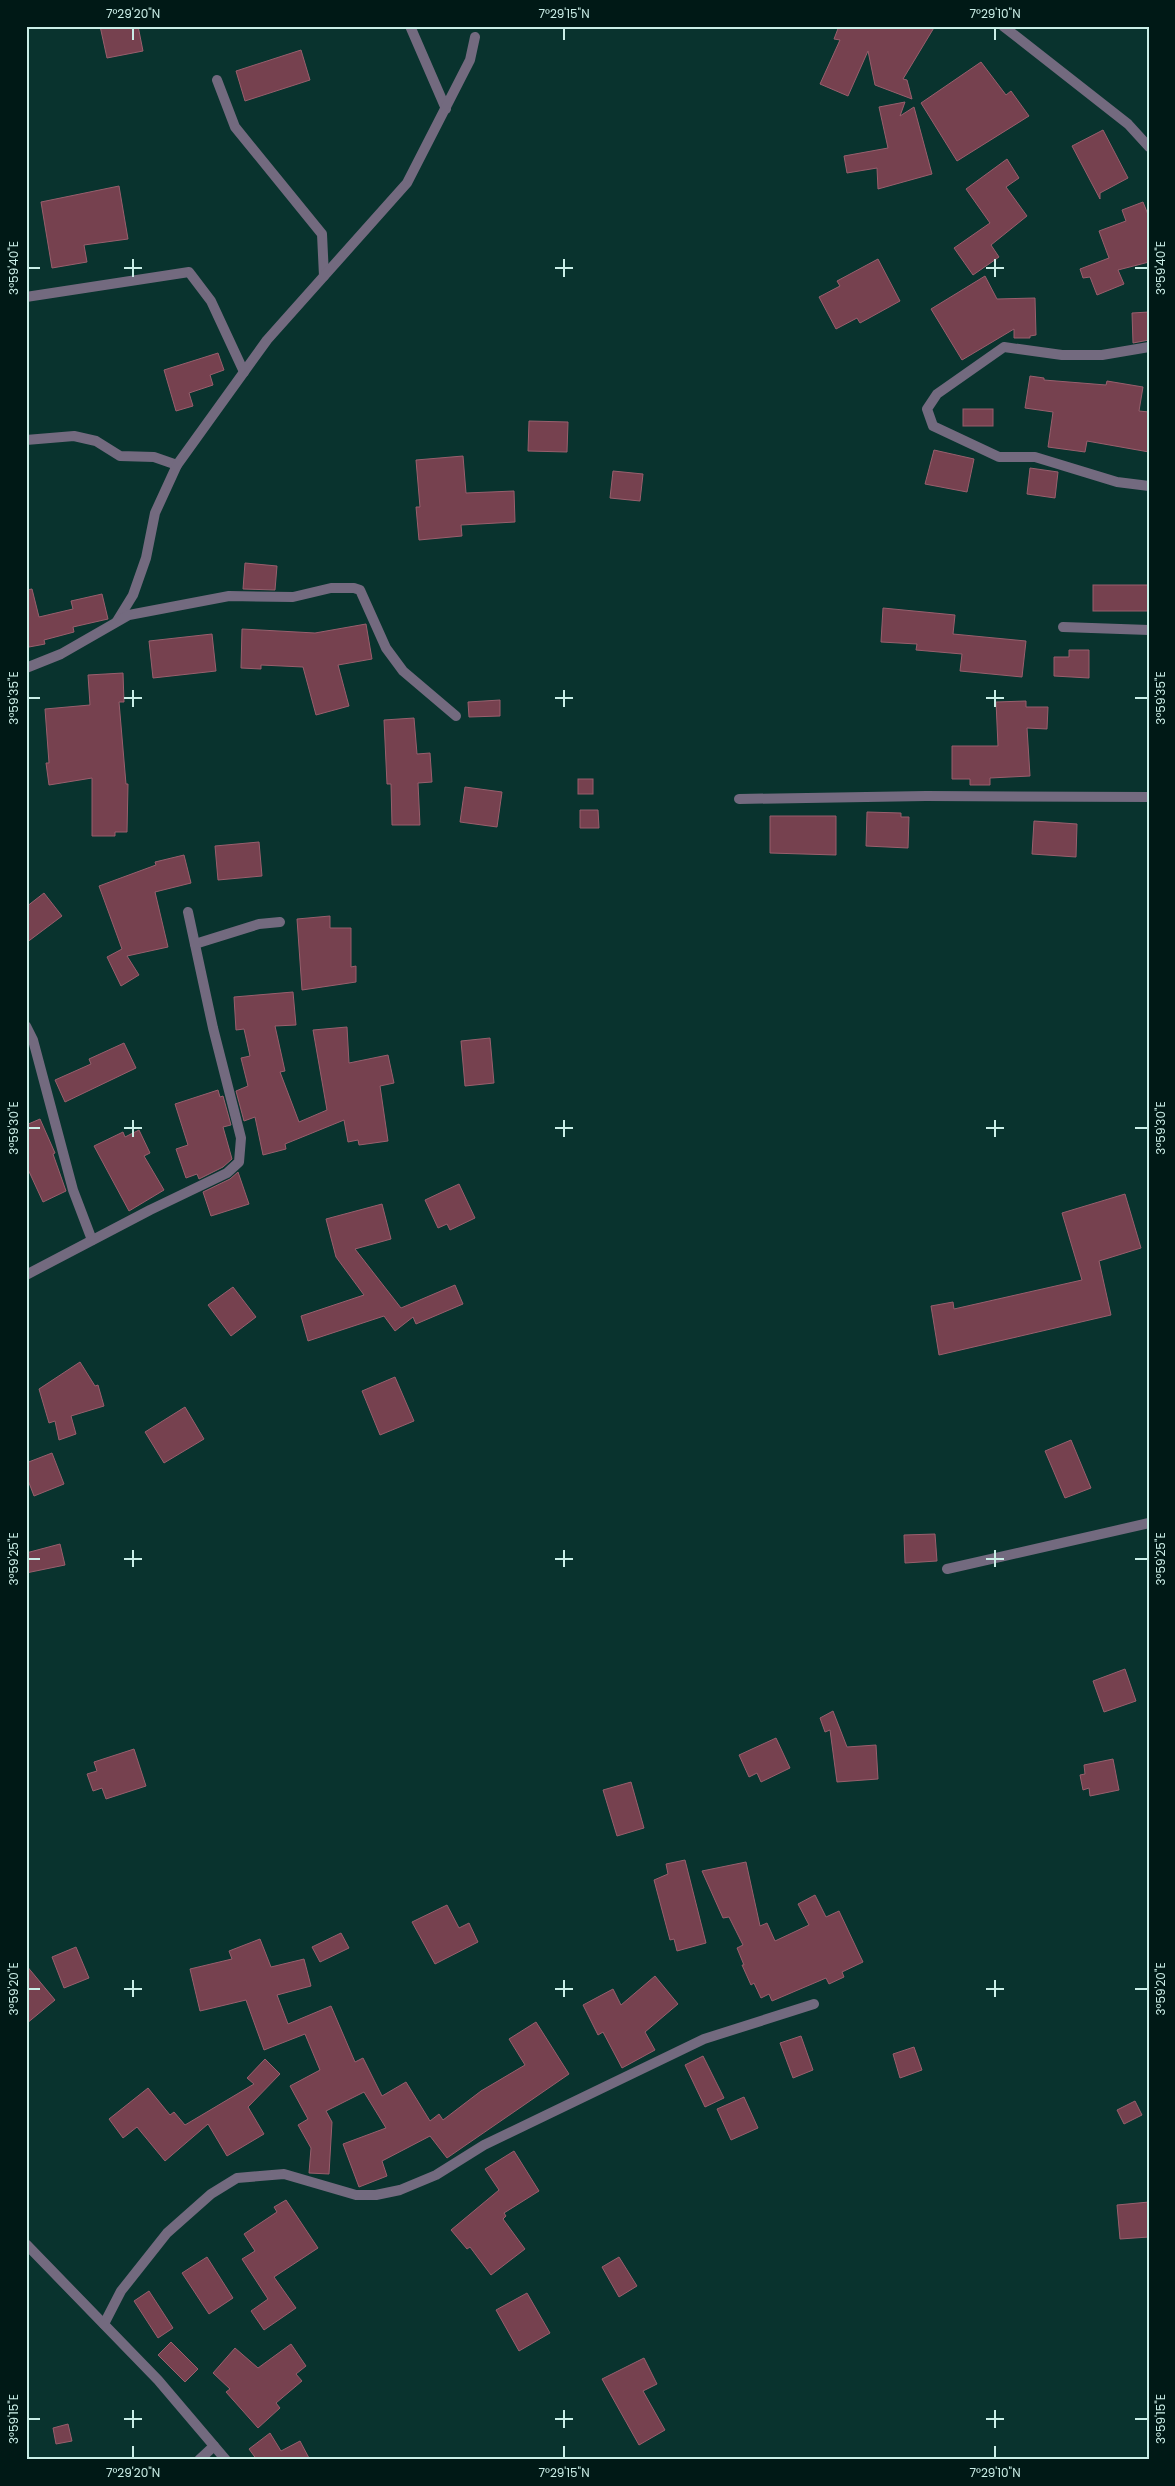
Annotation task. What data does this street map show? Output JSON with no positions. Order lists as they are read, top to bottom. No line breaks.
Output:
{"coordinates":["7°29'20\"N","7°29'15\"N","7°29'10\"N","3°59'40\"E","3°59'35\"E","3°59'30\"E","3°59'25\"E","3°59'20\"E","3°59'15\"E"]}
